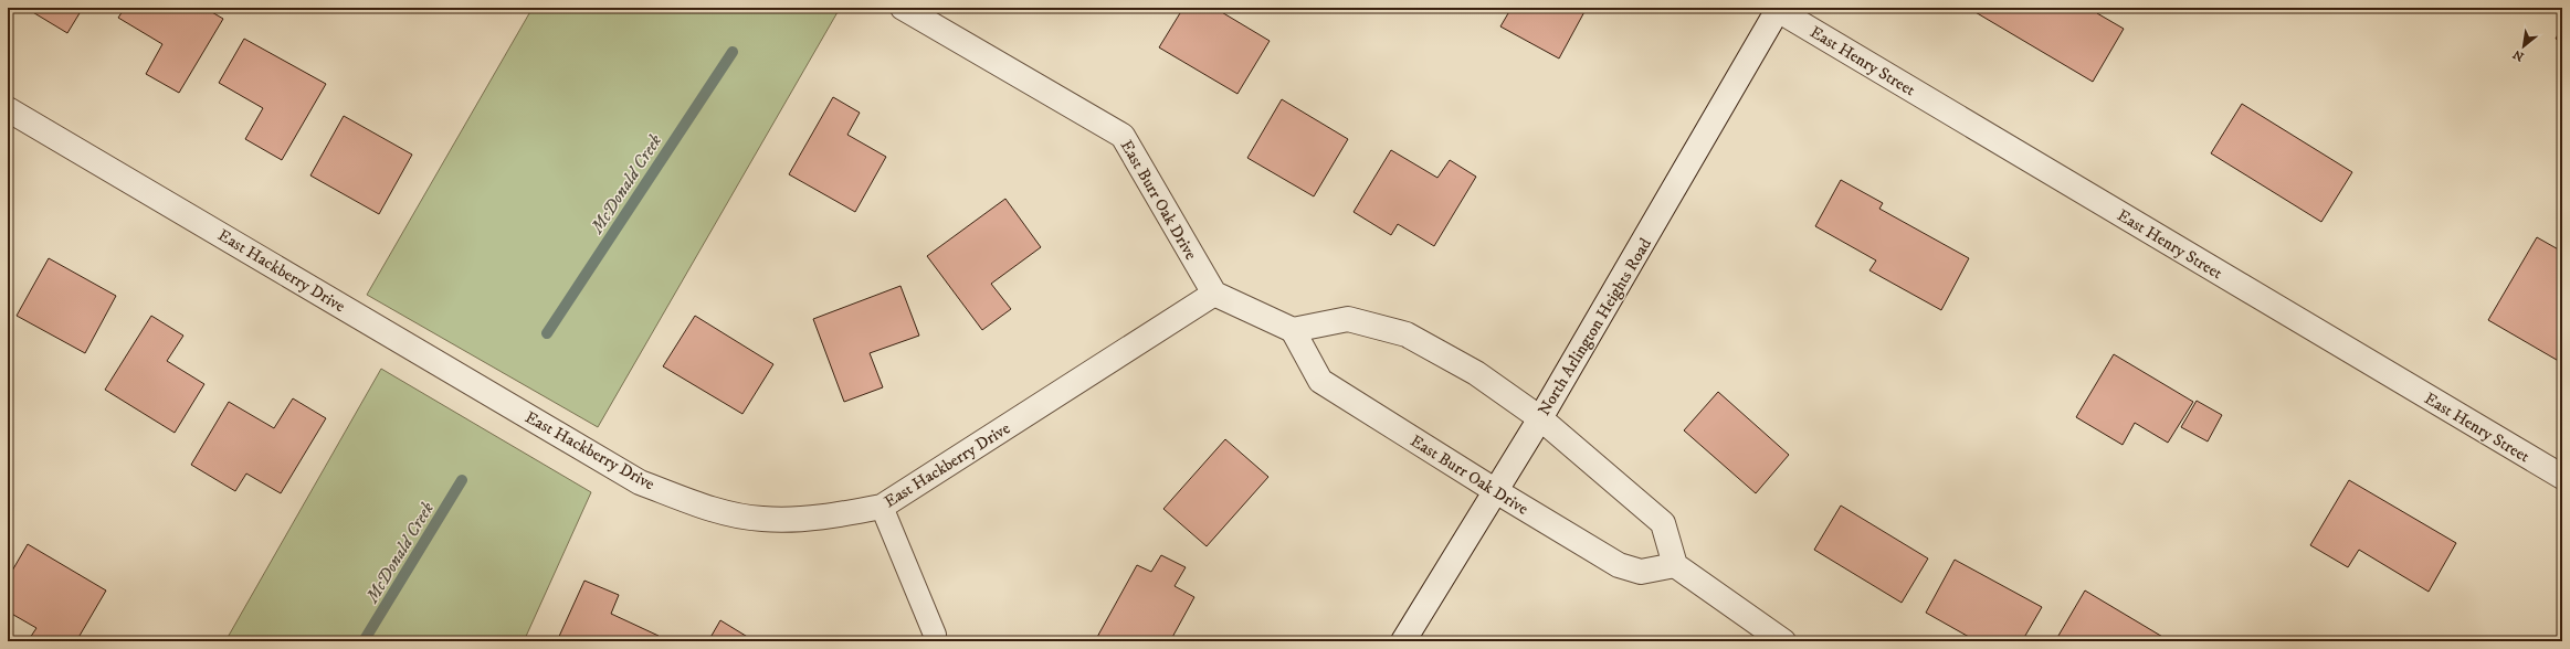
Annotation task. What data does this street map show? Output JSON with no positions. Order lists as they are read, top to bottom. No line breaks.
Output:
{"streets":{"street":["East Henry Street","East Burr Oak Drive","East Hackberry Drive","North Arlington Heights Road"]},"crossings":[["East Henry Street","North Arlington Heights Road"],["East Burr Oak Drive","East Hackberry Drive"],["East Burr Oak Drive","North Arlington Heights Road"]],"water":["McDonald Creek"],"north":"bottom left"}
